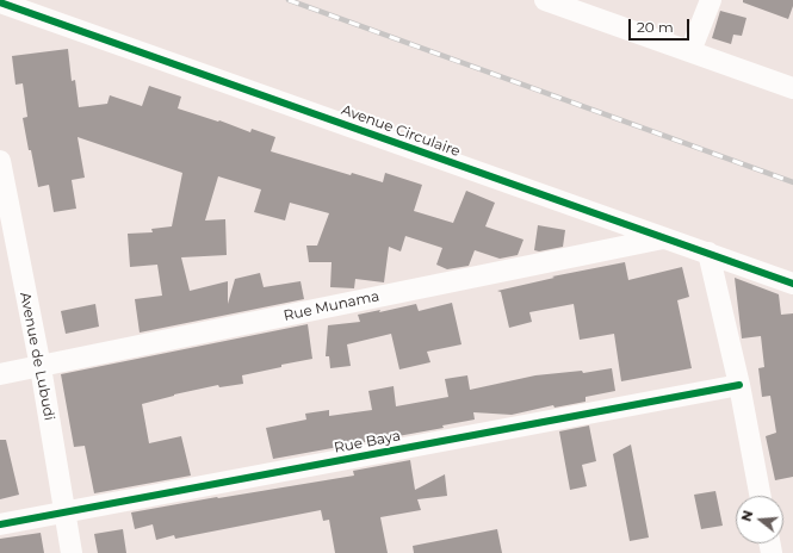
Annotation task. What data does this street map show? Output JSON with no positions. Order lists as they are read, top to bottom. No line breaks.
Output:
{"streets":{"street":["Avenue Circulaire","Rue Munama","Avenue de Lubudi","Rue Baya"]},"crossings":[["Avenue Circulaire","Rue Munama"],["Rue Munama","Avenue de Lubudi"],["Avenue de Lubudi","Rue Baya"]],"scale_bar":"20 m","north":"left"}
